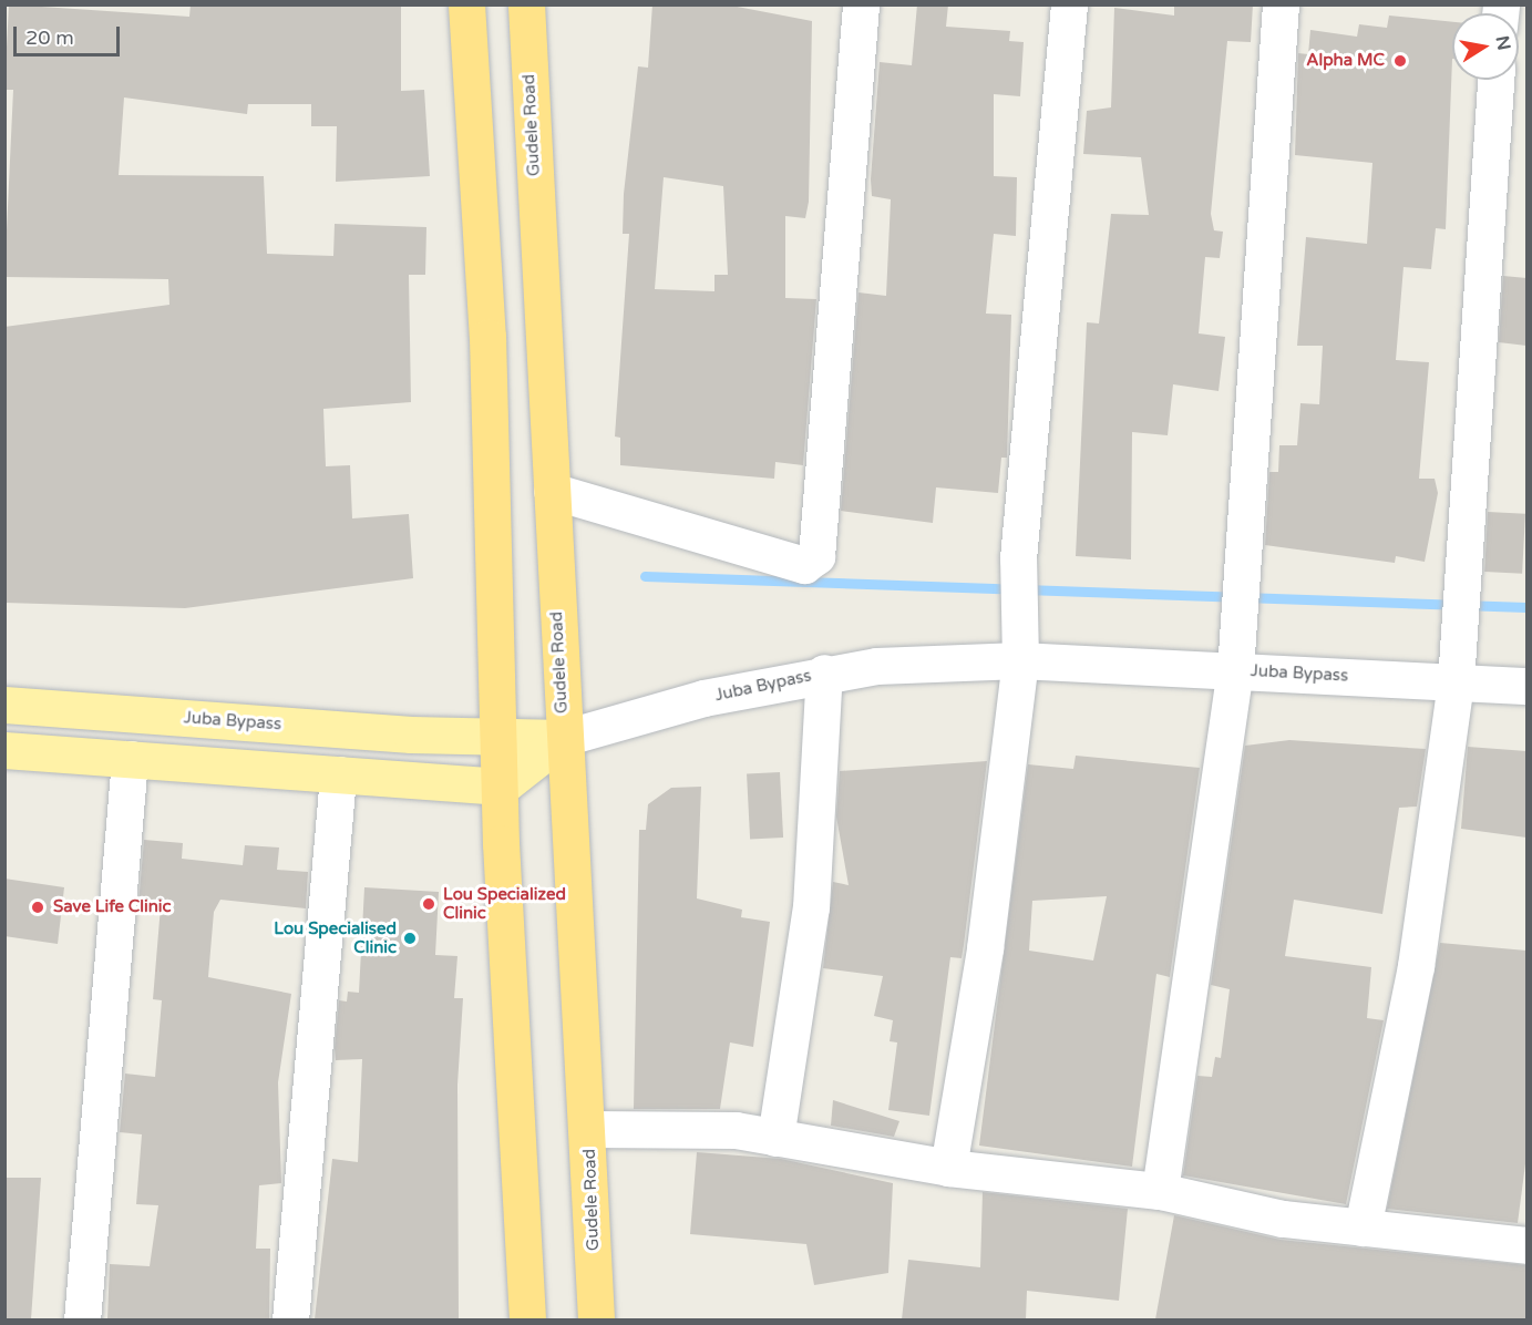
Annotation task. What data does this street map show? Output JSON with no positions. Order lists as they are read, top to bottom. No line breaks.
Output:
{"streets":{"highway":["Gudele Road"],"main road":["Juba Bypass"]},"crossings":[["Gudele Road","Juba Bypass"]],"places":["Alpha MC","Lou Specialized Clinic","Save Life Clinic","Lou Specialised Clinic"],"scale_bar":"20 m","north":"right"}
